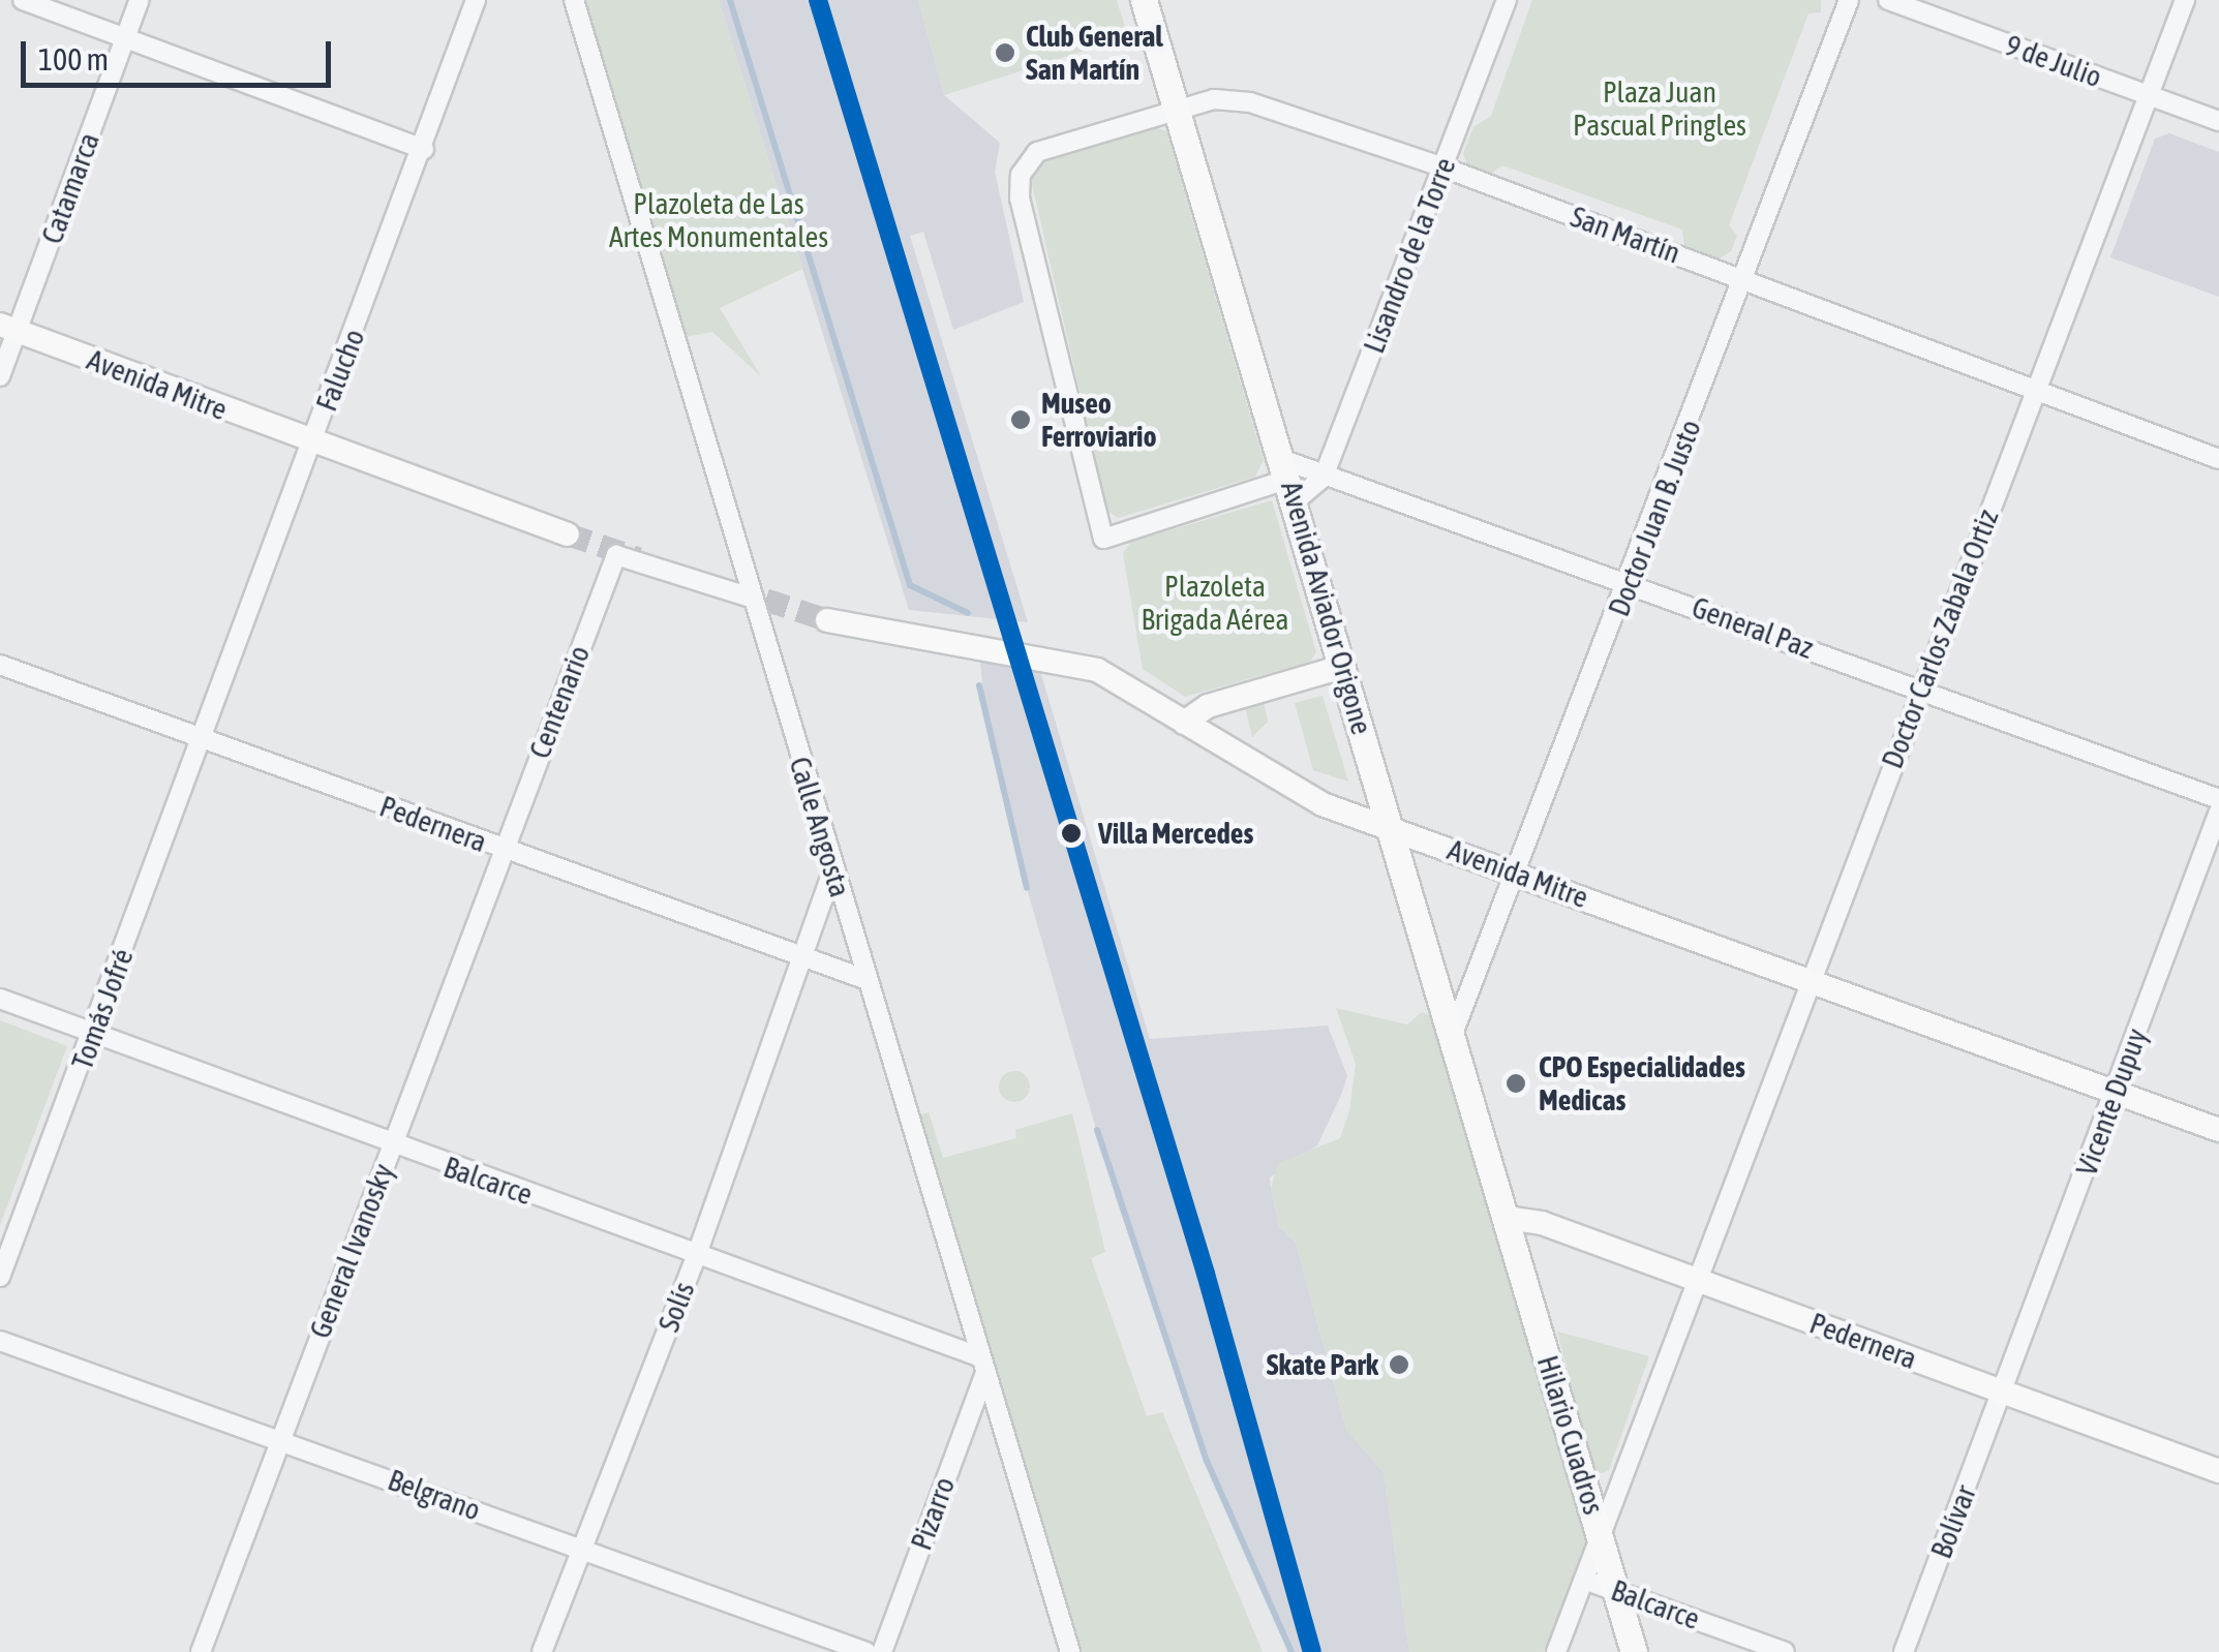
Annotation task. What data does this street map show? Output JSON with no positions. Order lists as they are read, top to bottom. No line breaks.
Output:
{"streets":{"main road":["Avenida Mitre","Avenida Aviador Origone","Pedernera","Hilario Cuadros"],"street":["9 de Julio","Catamarca","San Martín","Lisandro de la Torre","Falucho","Doctor Juan B. Justo","General Paz","Doctor Carlos Zabala Ortiz","Centenario","Calle Angosta","Tomás Jofré","Vicente Dupuy","Balcarce","General Ivanosky","Solís","Belgrano","Pizarro","Bolívar"]},"crossings":[["9 de Julio","Doctor Carlos Zabala Ortiz"],["Catamarca","Avenida Mitre"],["San Martín","Lisandro de la Torre"],["San Martín","Doctor Juan B. Justo"],["San Martín","Avenida Aviador Origone"],["San Martín","General Paz"],["San Martín","Doctor Carlos Zabala Ortiz"],["Lisandro de la Torre","Avenida Aviador Origone"],["Lisandro de la Torre","General Paz"],["Falucho","Avenida Mitre"],["Falucho","Pedernera"],["Falucho","Tomás Jofré"],["Avenida Mitre","Doctor Juan B. Justo"],["Avenida Mitre","Avenida Aviador Origone"],["Avenida Mitre","Doctor Carlos Zabala Ortiz"],["Avenida Mitre","Vicente Dupuy"],["Doctor Juan B. Justo","Avenida Aviador Origone"],["Doctor Juan B. Justo","General Paz"],["Avenida Aviador Origone","General Paz"],["Avenida Aviador Origone","Pedernera"],["Avenida Aviador Origone","Hilario Cuadros"],["General Paz","Doctor Carlos Zabala Ortiz"],["Doctor Carlos Zabala Ortiz","Pedernera"],["Doctor Carlos Zabala Ortiz","Balcarce"],["Doctor Carlos Zabala Ortiz","Hilario Cuadros"],["Centenario","Pedernera"],["Centenario","Calle Angosta"],["Centenario","General Ivanosky"],["Pedernera","Calle Angosta"],["Pedernera","Tomás Jofré"],["Pedernera","Vicente Dupuy"],["Pedernera","General Ivanosky"],["Pedernera","Solís"],["Pedernera","Hilario Cuadros"],["Pedernera","Bolívar"],["Calle Angosta","Balcarce"],["Calle Angosta","Solís"],["Calle Angosta","Pizarro"],["Tomás Jofré","Balcarce"],["Vicente Dupuy","Bolívar"],["Balcarce","General Ivanosky"],["Balcarce","Solís"],["Balcarce","Hilario Cuadros"],["Balcarce","Pizarro"],["General Ivanosky","Belgrano"],["Solís","Belgrano"]],"parks":["Plaza Juan Pascual Pringles","Plazoleta de Las Artes Monumentales","Plazoleta Brigada Aérea"],"places":["Club General San Martín","Museo Ferroviario","Villa Mercedes","CPO Especialidades Medicas","Skate Park"],"scale_bar":"100 m"}
